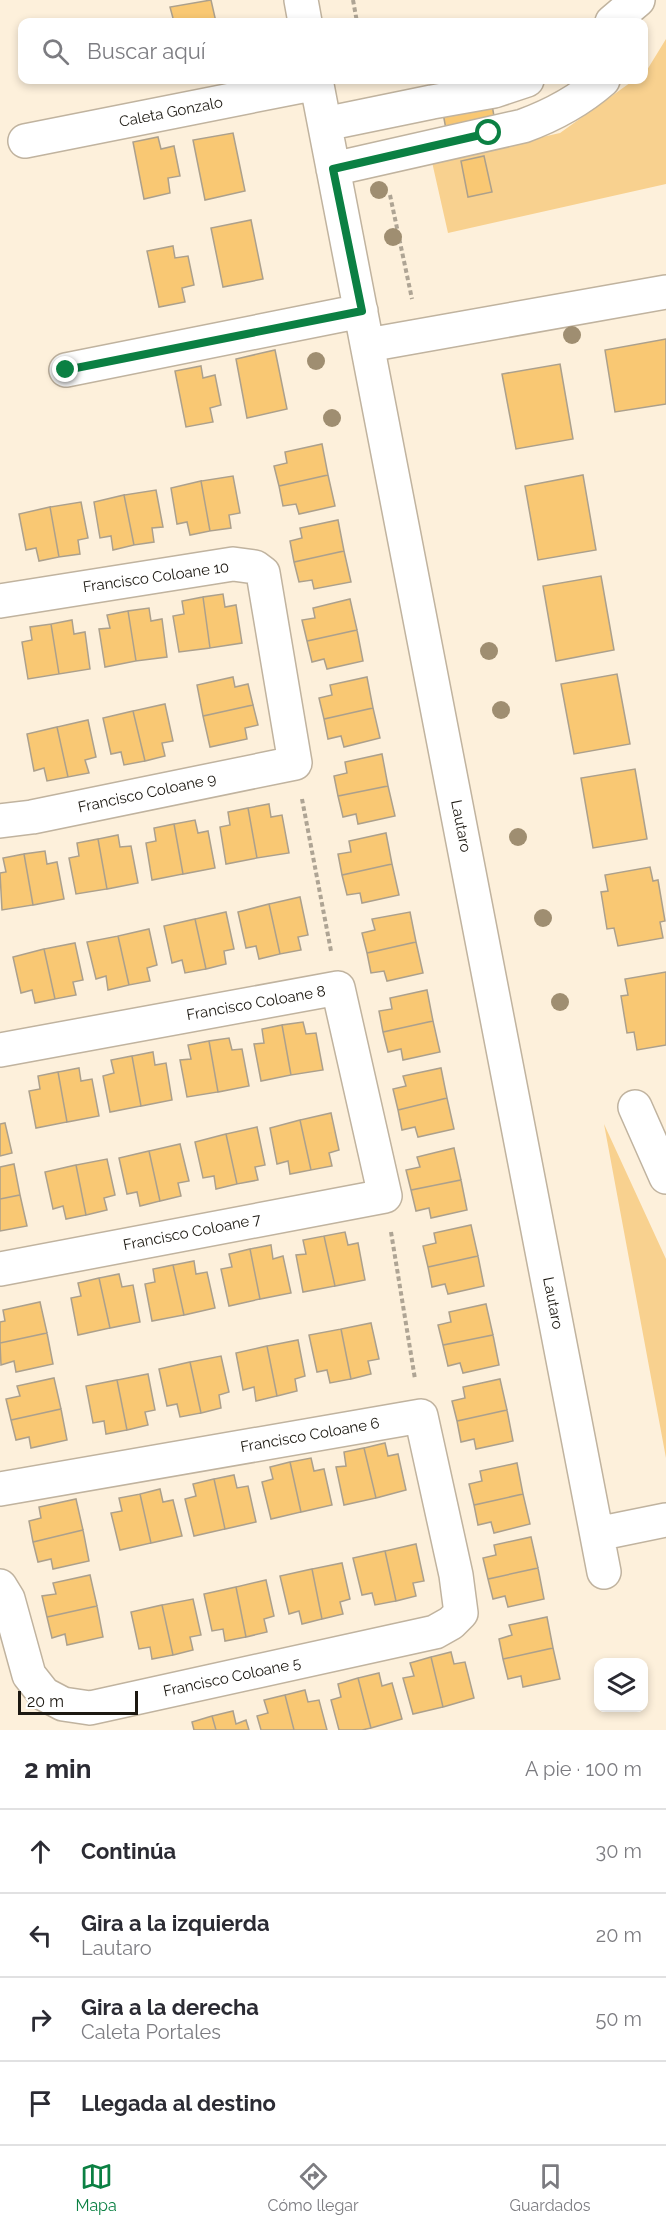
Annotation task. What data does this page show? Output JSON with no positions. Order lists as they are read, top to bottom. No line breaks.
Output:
{"streets":{"street":["Caleta Gonzalo","Francisco Coloane 10","Francisco Coloane 9","Lautaro","Francisco Coloane 8","Francisco Coloane 7","Francisco Coloane 6","Francisco Coloane 5"]},"crossings":[["Francisco Coloane 10","Francisco Coloane 9"],["Francisco Coloane 8","Francisco Coloane 7"],["Francisco Coloane 6","Francisco Coloane 5"]],"scale_bar":"20 m","page":{"search":"Buscar aquí","scale":"20 m","heading":["2 min","A pie · 100 m"],"list":[["Continúa","30 m"],["Gira a la izquierda","Lautaro","20 m"],["Gira a la derecha","Caleta Portales","50 m"],"Llegada al destino"],"nav":["Mapa","Cómo llegar","Guardados"]}}
